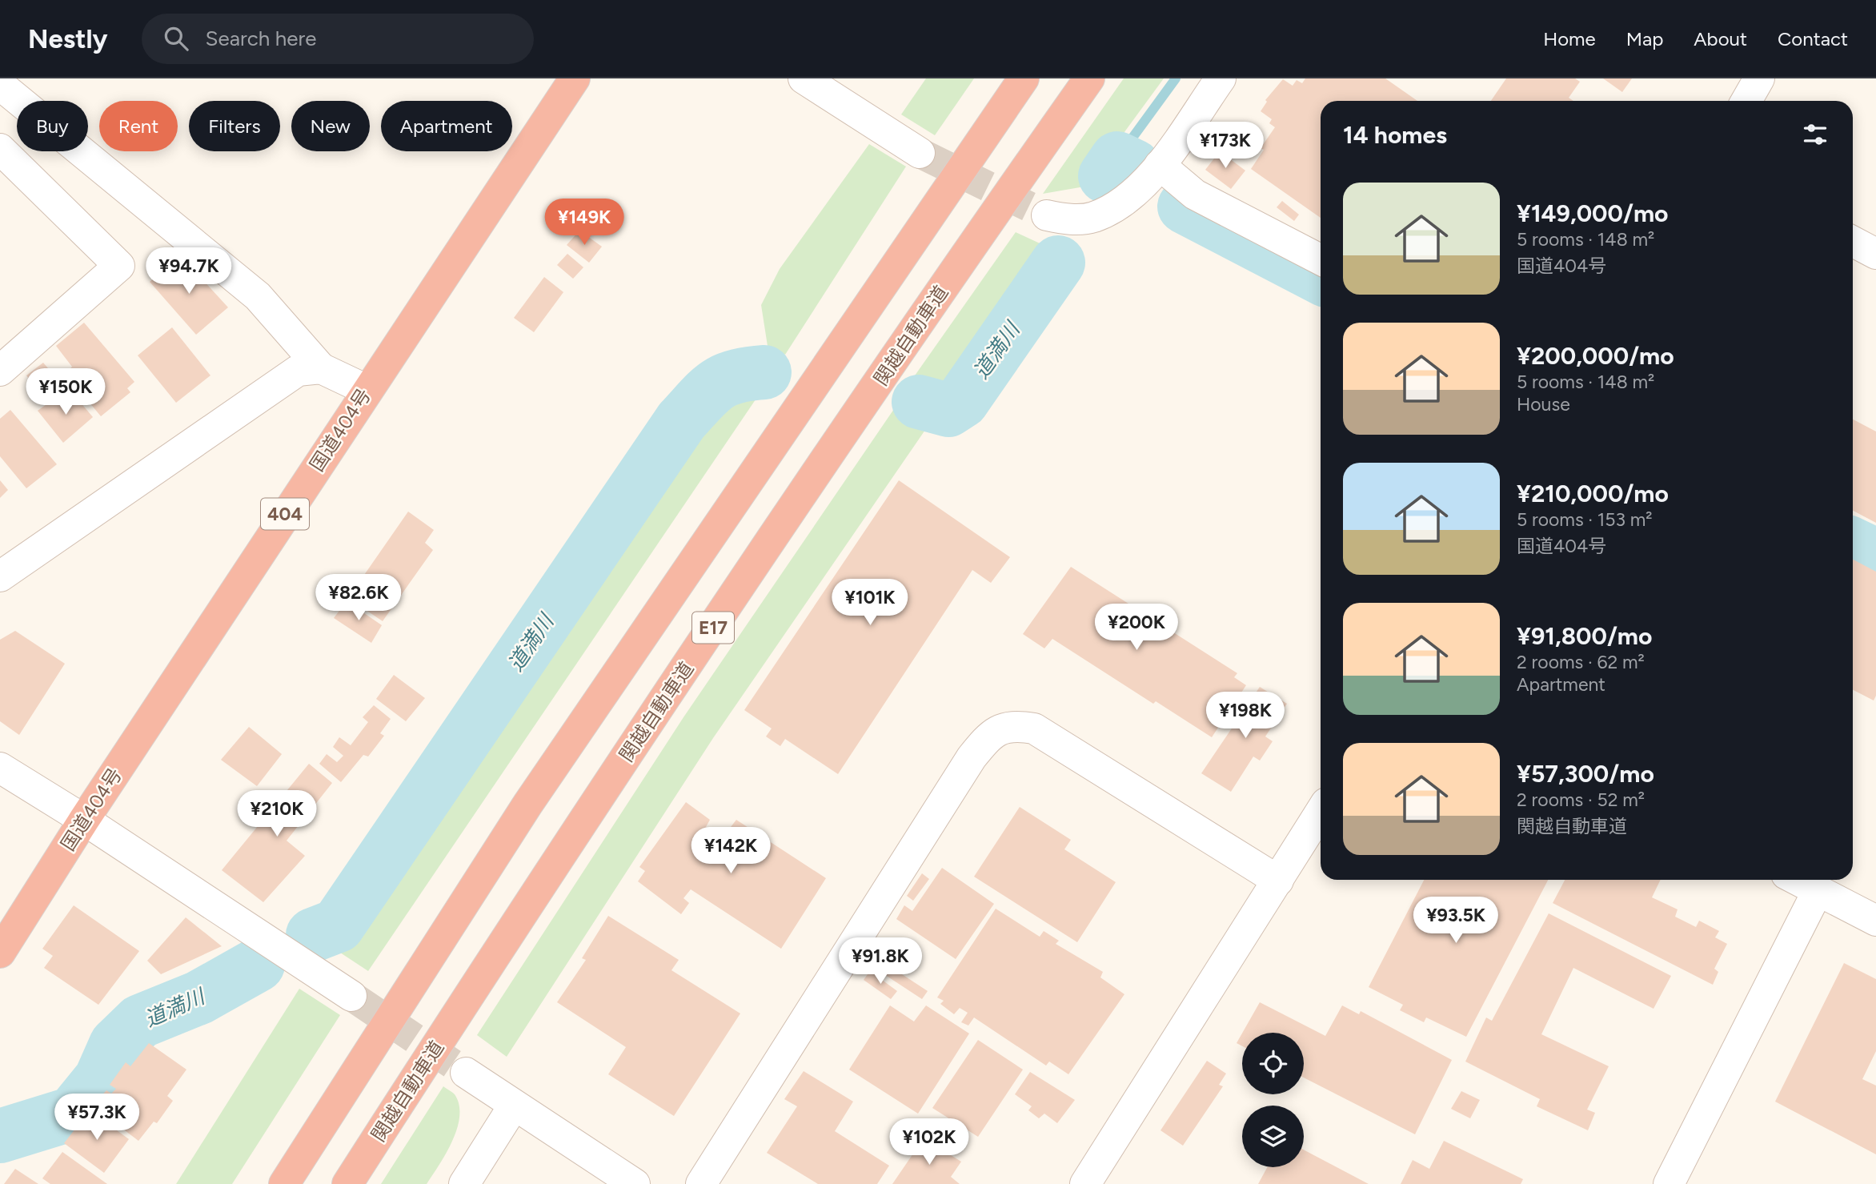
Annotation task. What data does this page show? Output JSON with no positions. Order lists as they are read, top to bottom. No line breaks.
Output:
{"streets":{"highway":["関越自動車道","国道404号","404","E17"]},"water":["道満川"],"page":{"header":"Nestly","search":"Search here","nav":["Home","Map","About","Contact"],"chip":["Buy","Rent","Filters","New","Apartment"],"heading":"14 homes","price":["¥173K","¥149K","¥94.7K","¥150K","¥82.6K","¥101K","¥200K","¥198K","¥210K","¥142K","¥93.5K","¥91.8K","¥57.3K","¥102K"],"list":[{"name":"¥149,000/mo","note":"5 rooms · 148 m² · 国道404号"},{"name":"¥200,000/mo","note":"5 rooms · 148 m² · House"},{"name":"¥210,000/mo","note":"5 rooms · 153 m² · 国道404号"},{"name":"¥91,800/mo","note":"2 rooms · 62 m² · Apartment"},{"name":"¥57,300/mo","note":"2 rooms · 52 m² · 関越自動車道"}]}}
